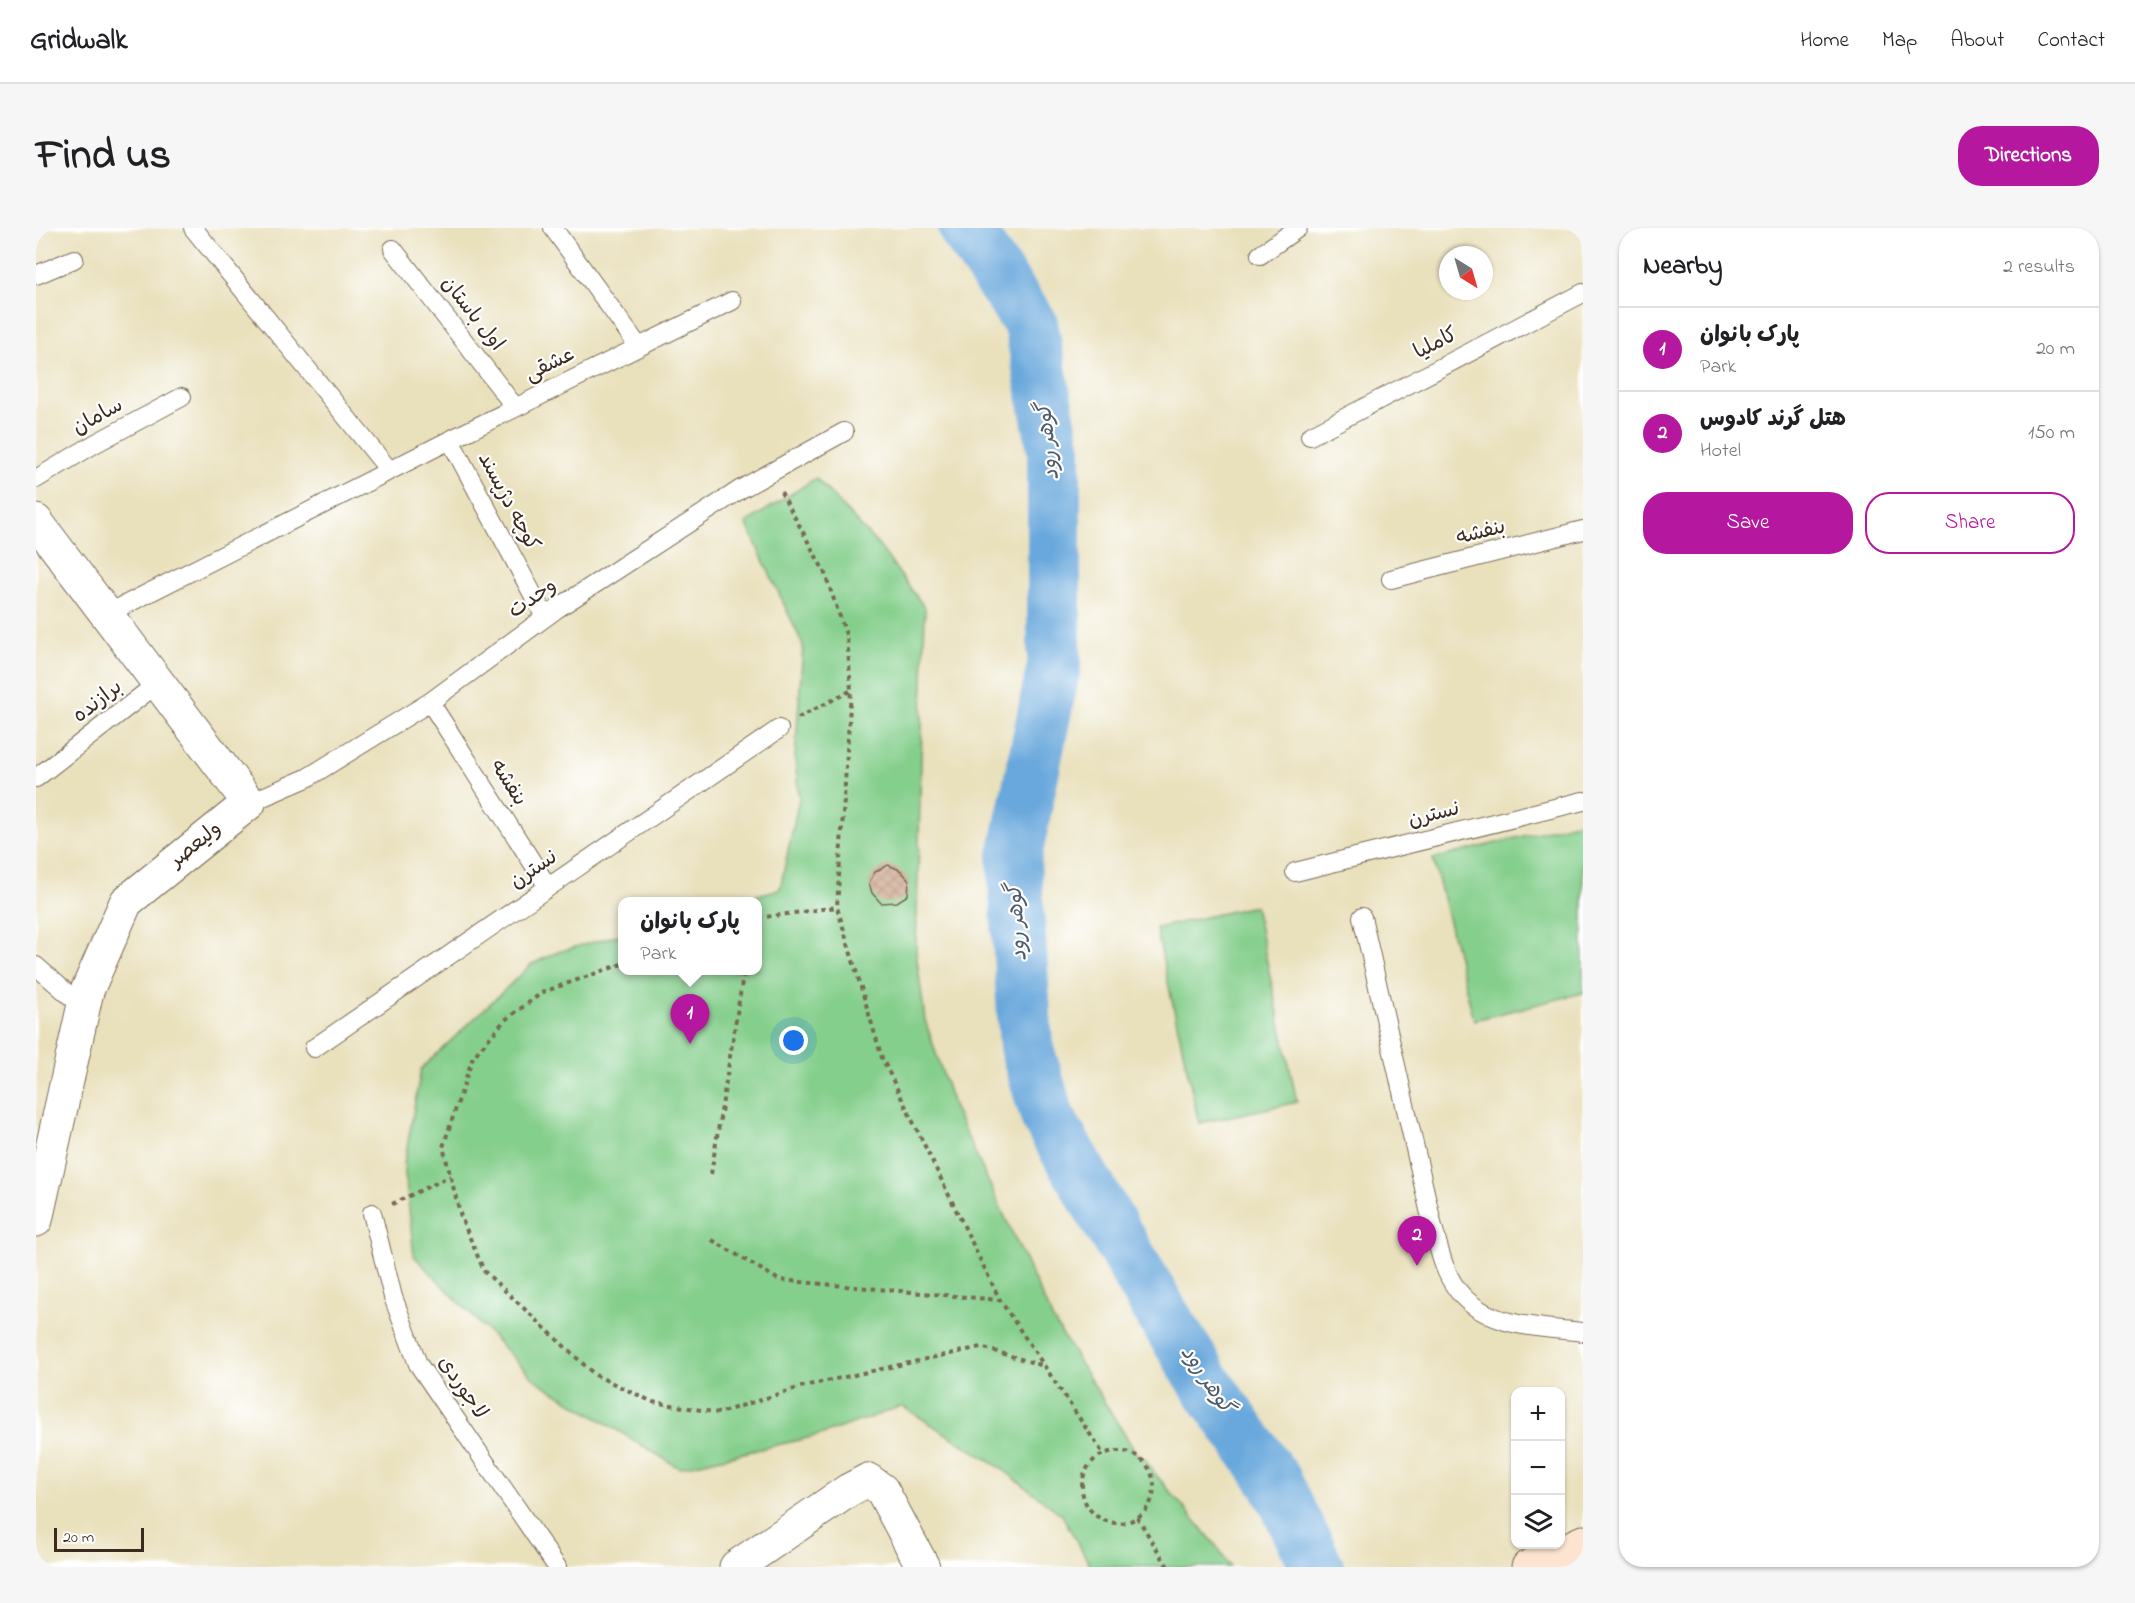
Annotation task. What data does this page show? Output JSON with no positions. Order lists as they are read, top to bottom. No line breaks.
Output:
{"streets":{"street":["ولیعصر"],"lane":["اول باستان","کاملیا","عشقی","سامان","کوچه دژپسند","بنفشه","وحدت","برازنده","نسترن","لاجوردی"]},"crossings":[["اول باستان","عشقی"],["عشقی","کوچه دژپسند"],["کوچه دژپسند","وحدت"],["بنفشه","وحدت"],["بنفشه","نسترن"],["وحدت","ولیعصر"]],"water":["گوهر رود"],"scale_bar":"20 m","north":"bottom right","page":{"header":"Gridwalk","nav":["Home","Map","About","Contact"],"title":"Find us","buttons":["Directions",["Save","Share"]],"heading":["Nearby","2 results"],"list":[{"mark":"1","name":"پارک بانوان","note":"Park","value":"20 m"},{"mark":"2","name":"هتل گرند کادوس","note":"Hotel","value":"150 m"}],"popup":["پارک بانوان","Park"],"pins":["1","2"],"map_buttons":["+","−"],"scale":"20 m"}}
